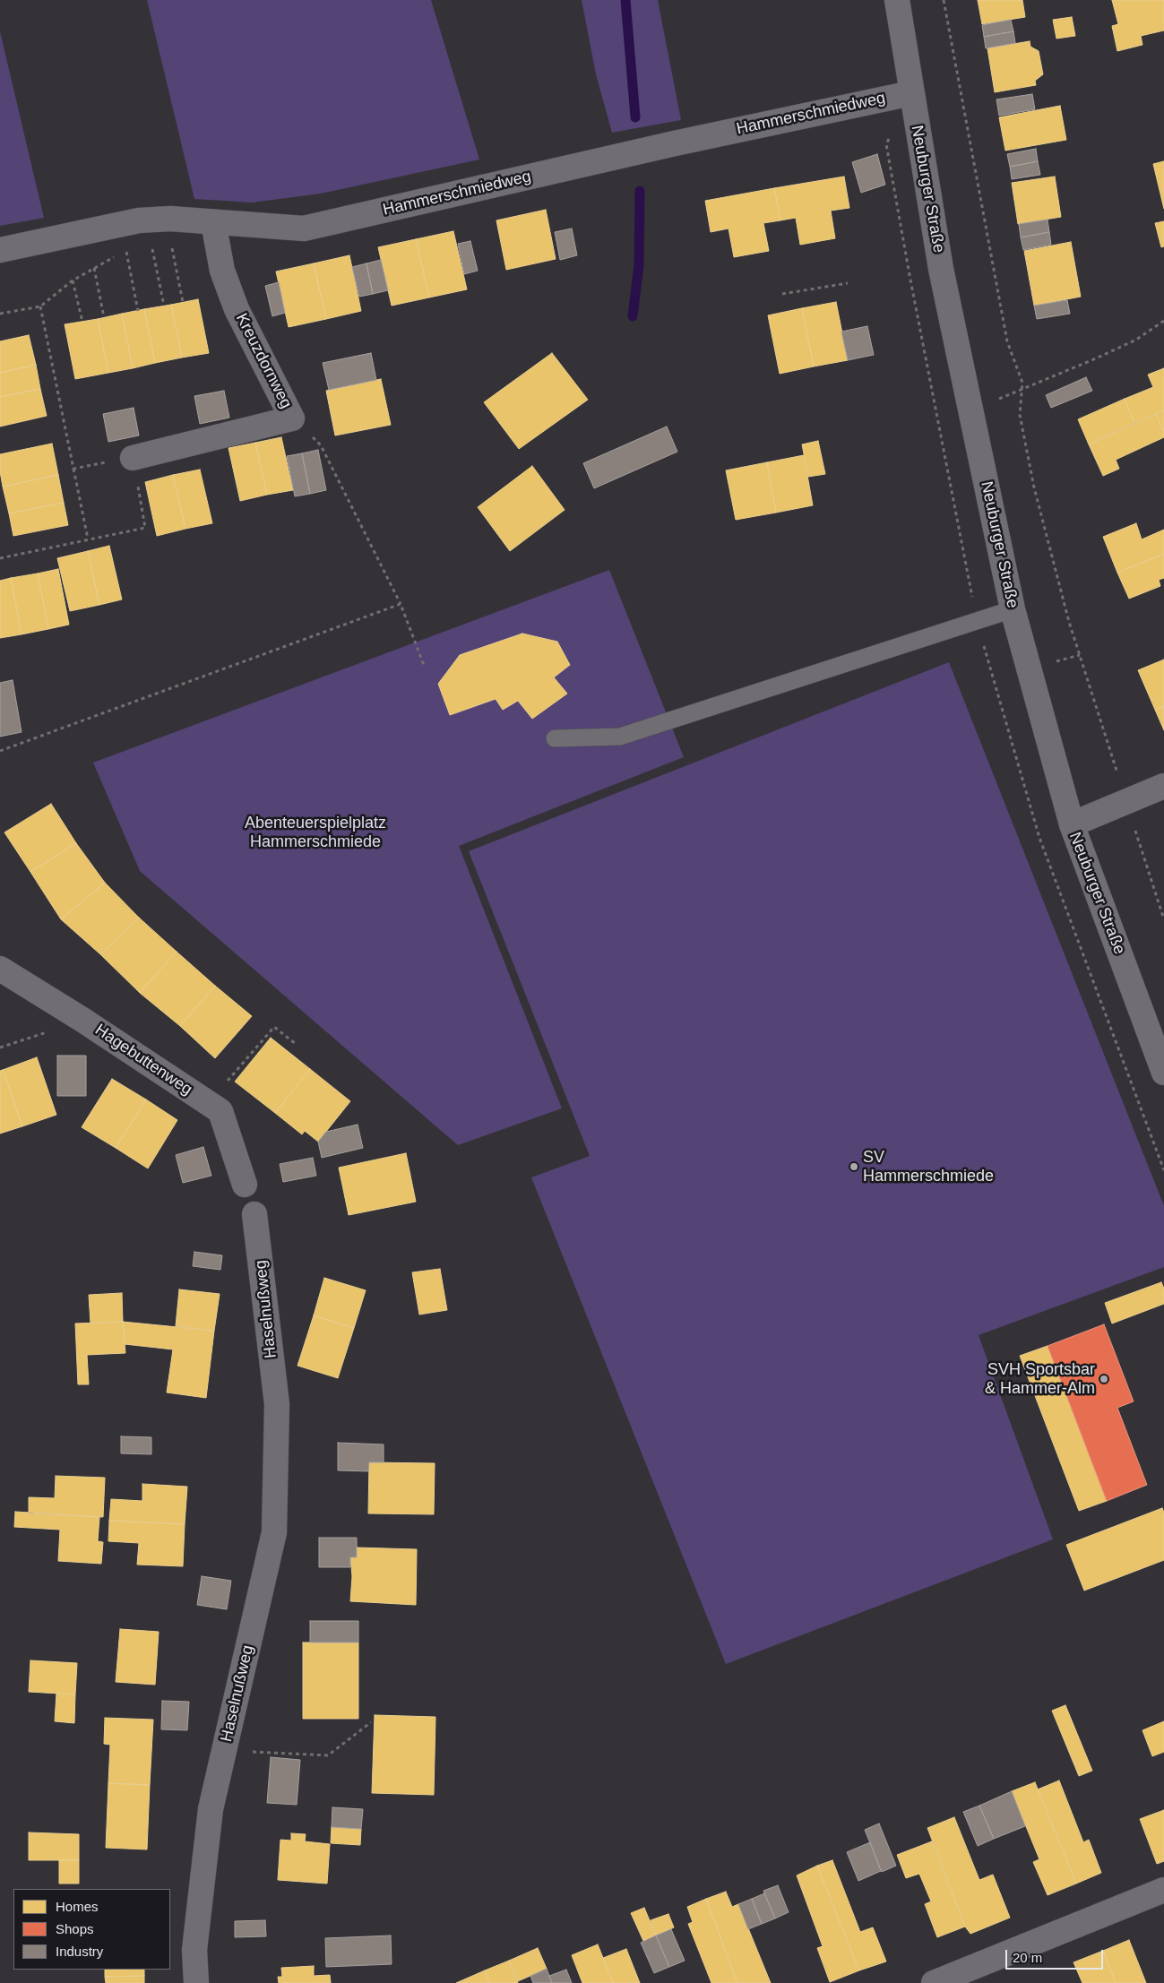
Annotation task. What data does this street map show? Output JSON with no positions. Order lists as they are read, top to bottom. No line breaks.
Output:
{"streets":{"street":["Hammerschmiedweg","Neuburger Straße","Kreuzdornweg","Hagebuttenweg","Haselnußweg"]},"crossings":[["Hammerschmiedweg","Neuburger Straße"],["Hammerschmiedweg","Kreuzdornweg"]],"parks":["Abenteuerspielplatz Hammerschmiede"],"places":["SV Hammerschmiede","SVH Sportsbar & Hammer-Alm"],"legend":["Homes","Shops","Industry"],"scale_bar":"20 m"}
